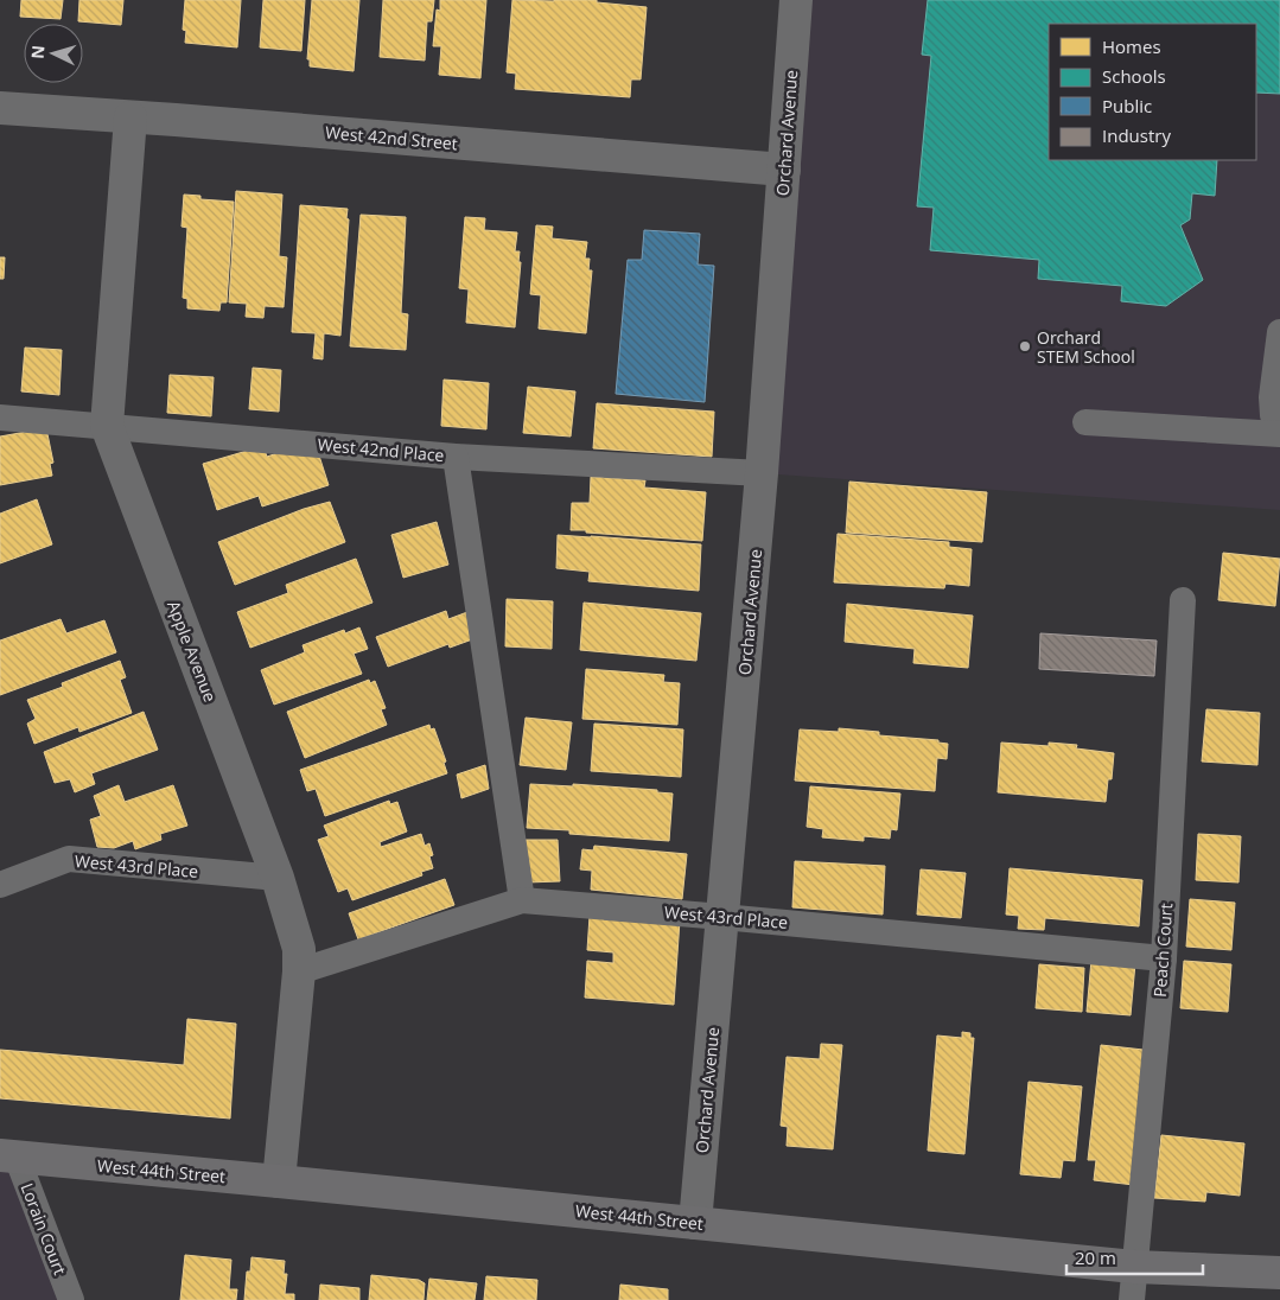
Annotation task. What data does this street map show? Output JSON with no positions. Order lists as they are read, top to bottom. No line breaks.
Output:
{"streets":{"street":["Orchard Avenue","West 42nd Street","Apple Avenue","West 44th Street"],"lane":["West 42nd Place","West 43rd Place","Peach Court","Lorain Court"]},"crossings":[["Orchard Avenue","West 42nd Street"],["Orchard Avenue","West 42nd Place"],["Orchard Avenue","West 43rd Place"],["Orchard Avenue","West 44th Street"],["West 42nd Street","Apple Avenue"],["West 42nd Place","Apple Avenue"],["Apple Avenue","West 43rd Place"],["Apple Avenue","West 44th Street"],["West 43rd Place","Peach Court"],["Peach Court","West 44th Street"],["West 44th Street","Lorain Court"]],"places":["Orchard STEM School"],"legend":["Homes","Schools","Public","Industry"],"scale_bar":"20 m","north":"left"}
